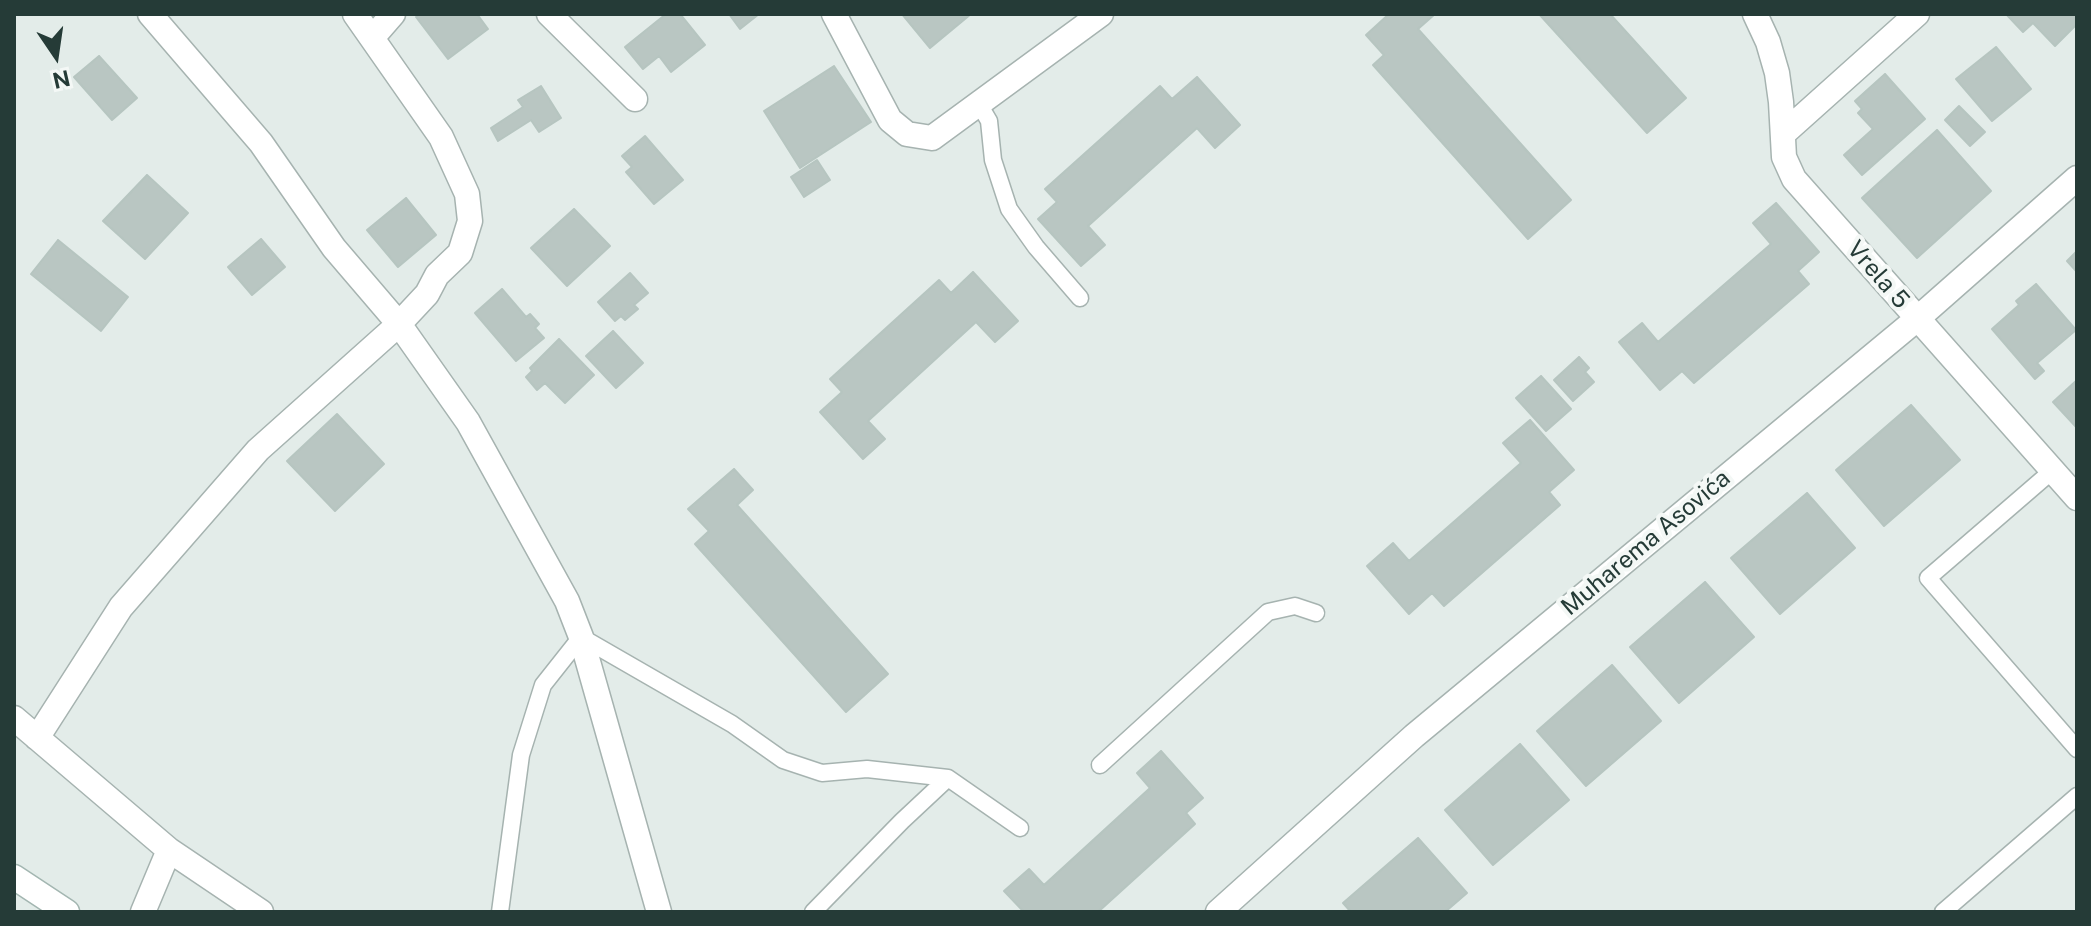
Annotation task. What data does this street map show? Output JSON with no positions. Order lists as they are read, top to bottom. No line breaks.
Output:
{"streets":{"street":["Vrela 5","Muharema Asovića"]},"crossings":[["Vrela 5","Muharema Asovića"]],"north":"bottom"}
